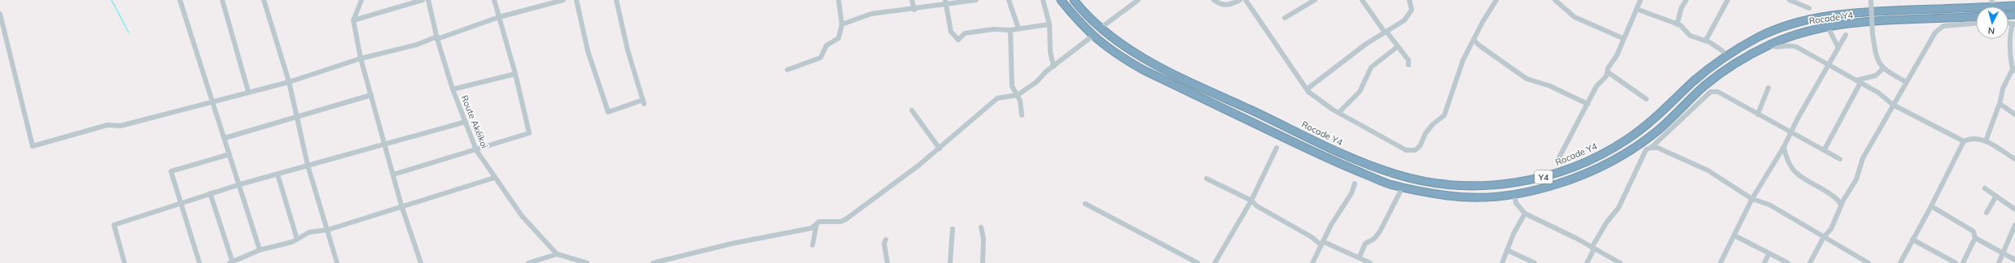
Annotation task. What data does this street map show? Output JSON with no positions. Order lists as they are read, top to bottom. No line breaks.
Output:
{"streets":{"highway":["Rocade Y4","Y4"],"street":["Route Akéikoi"]},"north":"bottom"}
